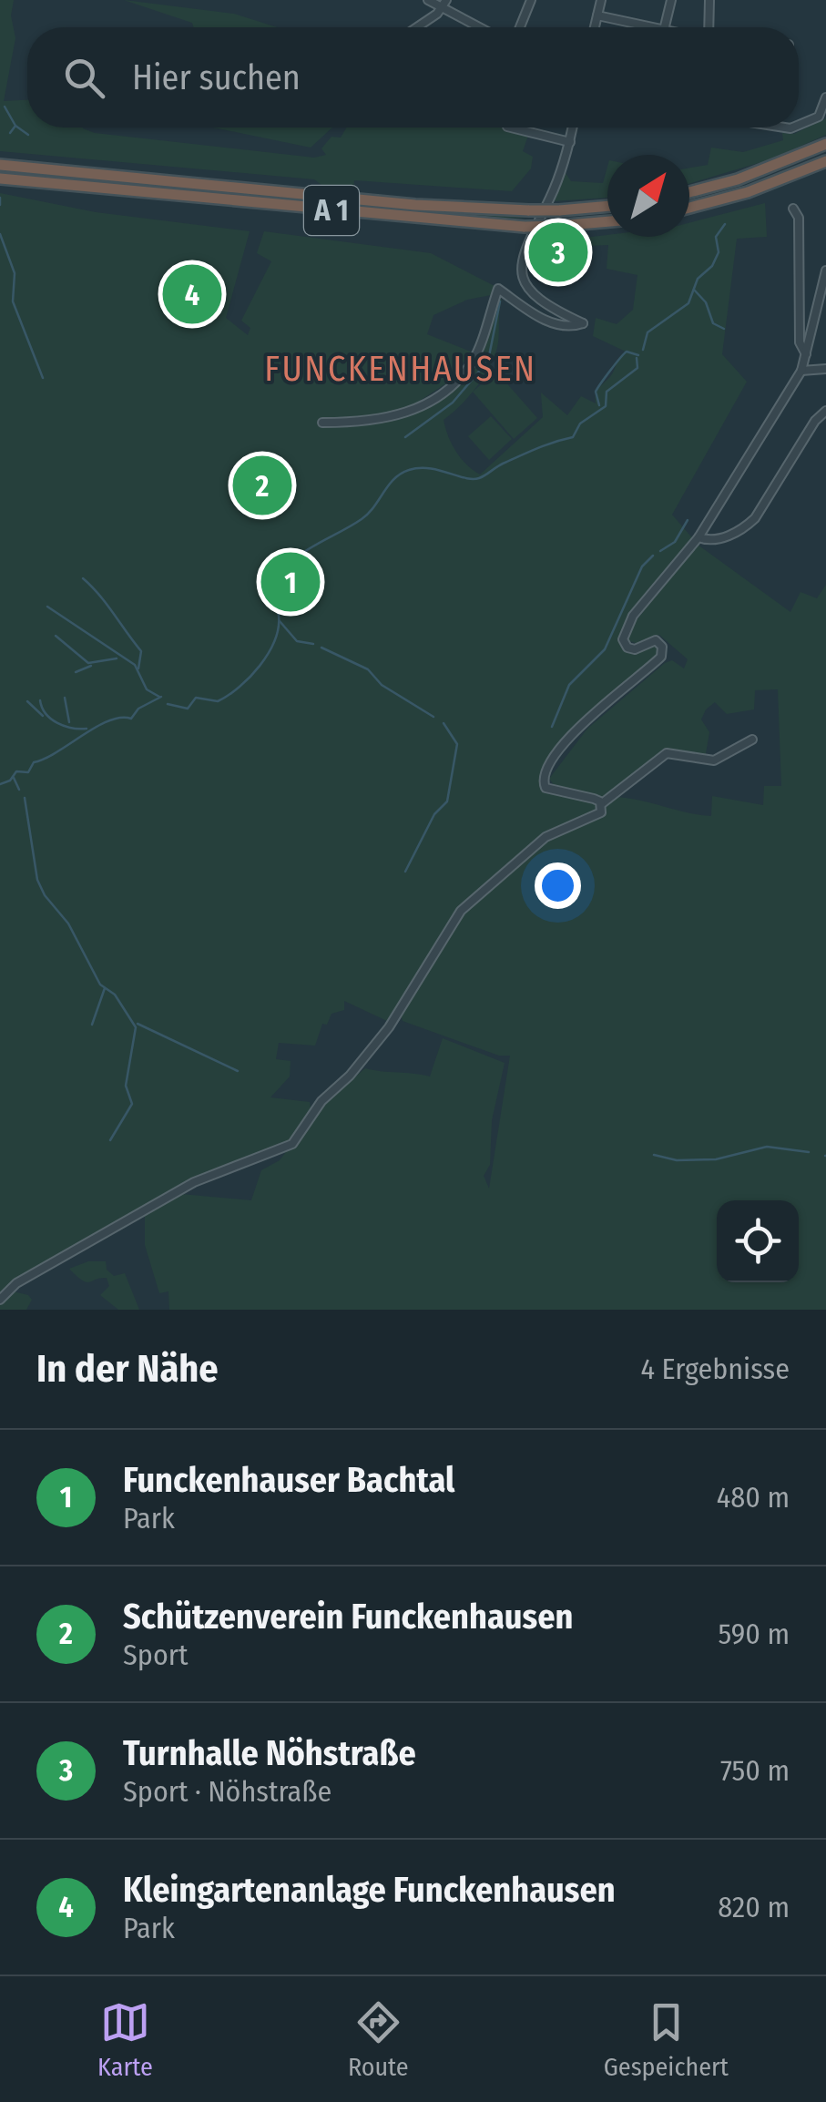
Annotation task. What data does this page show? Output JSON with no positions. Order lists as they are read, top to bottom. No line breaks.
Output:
{"streets":{"highway":["A 1"]},"districts":["FUNCKENHAUSEN"],"north":"top right","page":{"search":"Hier suchen","pins":["3","4","2","1"],"heading":["In der Nähe","4 Ergebnisse"],"list":[{"mark":"1","name":"Funckenhauser Bachtal","note":"Park","value":"480 m"},{"mark":"2","name":"Schützenverein Funckenhausen","note":"Sport","value":"590 m"},{"mark":"3","name":"Turnhalle Nöhstraße","note":"Sport · Nöhstraße","value":"750 m"},{"mark":"4","name":"Kleingartenanlage Funckenhausen","note":"Park","value":"820 m"}],"nav":["Karte","Route","Gespeichert"]}}
